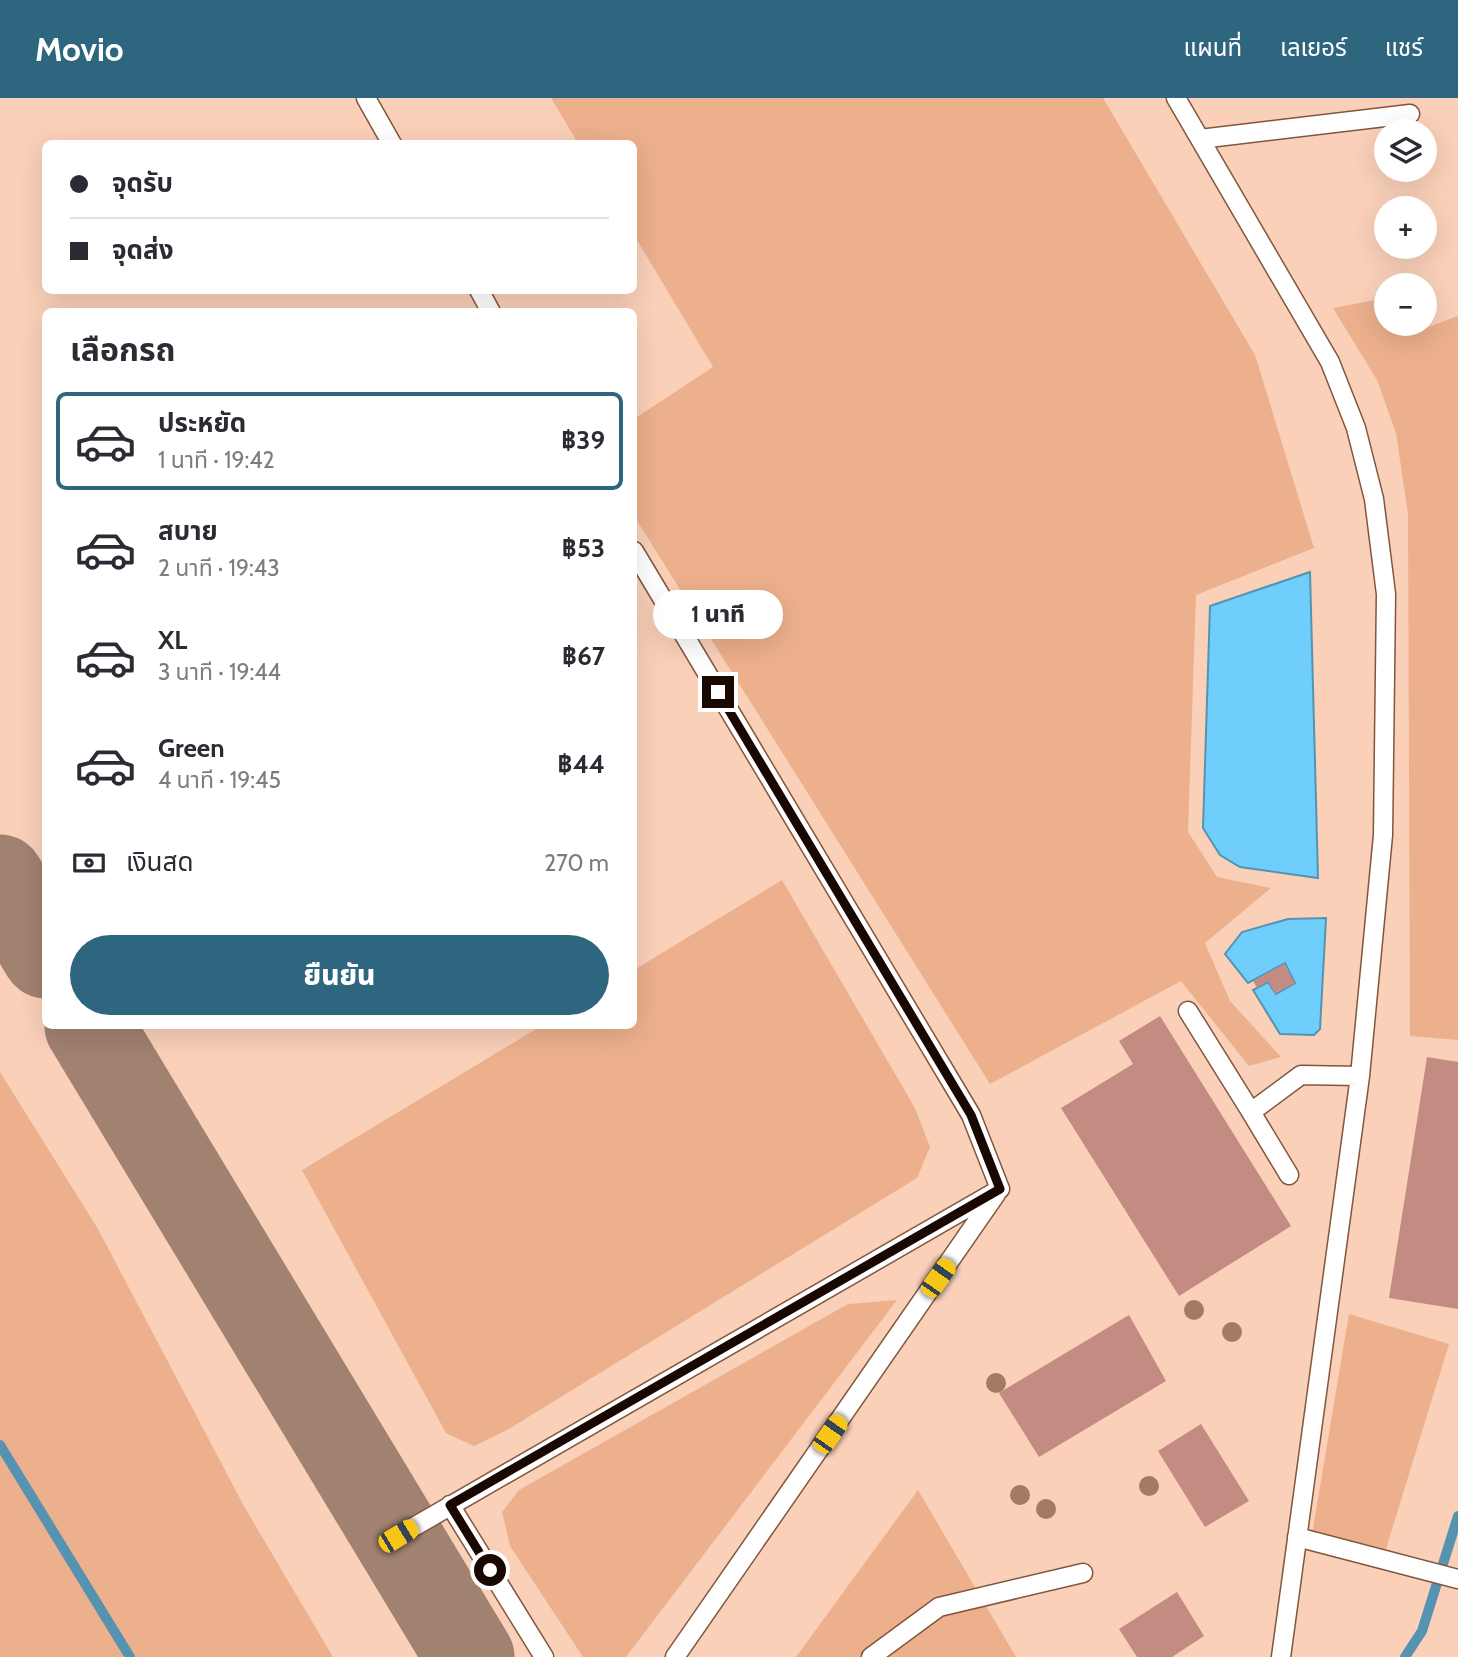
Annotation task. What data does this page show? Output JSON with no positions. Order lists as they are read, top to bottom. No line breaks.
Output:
{"page":{"header":"Movio","nav":["แผนที่","เลเยอร์","แชร์"],"map_buttons":["+","−"],"banner":["จุดรับ","จุดส่ง"],"heading":"เลือกรถ","list":[{"name":"ประหยัด","note":"1 นาที · 19:42","value":"฿39"},{"name":"สบาย","note":"2 นาที · 19:43","value":"฿53"},{"name":"XL","note":"3 นาที · 19:44","value":"฿67"},{"name":"Green","note":"4 นาที · 19:45","value":"฿44"}],"bubble":"1 นาที","pay":["เงินสด","270 m"],"buttons":"ยืนยัน"}}
